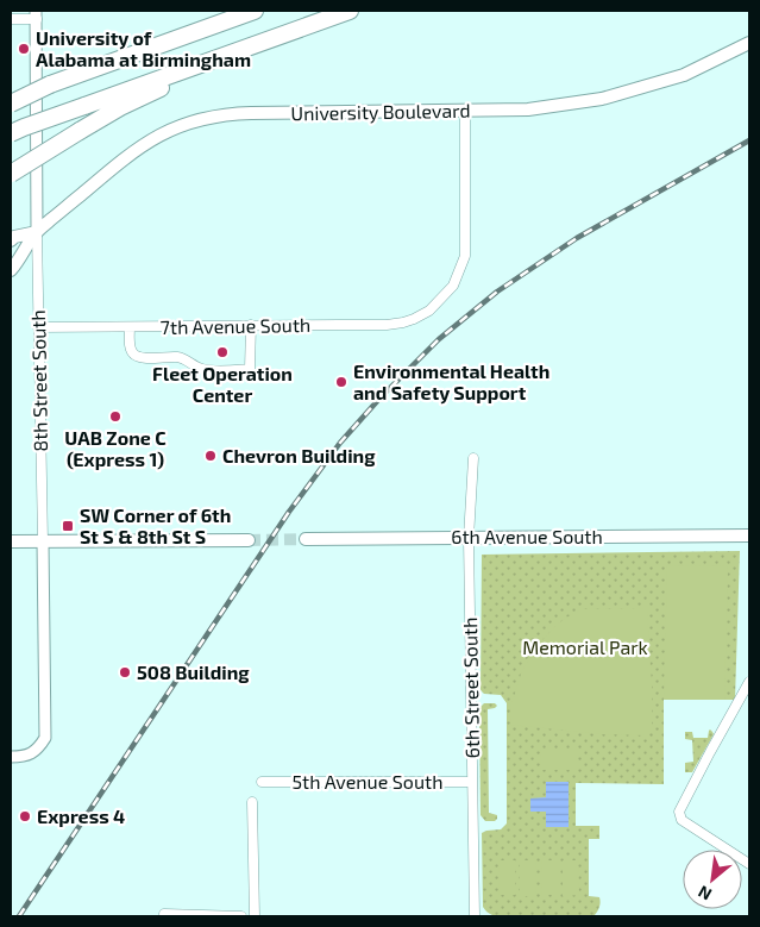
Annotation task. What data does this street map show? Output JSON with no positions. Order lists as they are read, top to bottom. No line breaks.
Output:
{"streets":{"main road":["University Boulevard","6th Avenue South"],"street":["7th Avenue South","8th Street South","6th Street South","5th Avenue South"]},"crossings":[["University Boulevard","7th Avenue South"],["University Boulevard","8th Street South"],["7th Avenue South","8th Street South"],["6th Avenue South","6th Street South"],["6th Street South","5th Avenue South"]],"parks":["Memorial Park"],"places":{"other":["University of Alabama at Birmingham","Fleet Operation Center","Environmental Health and Safety Support","UAB Zone C (Express 1)","Chevron Building","508 Building","Express 4"],"transit":["SW Corner of 6th St S & 8th St S"]},"north":"bottom left"}
